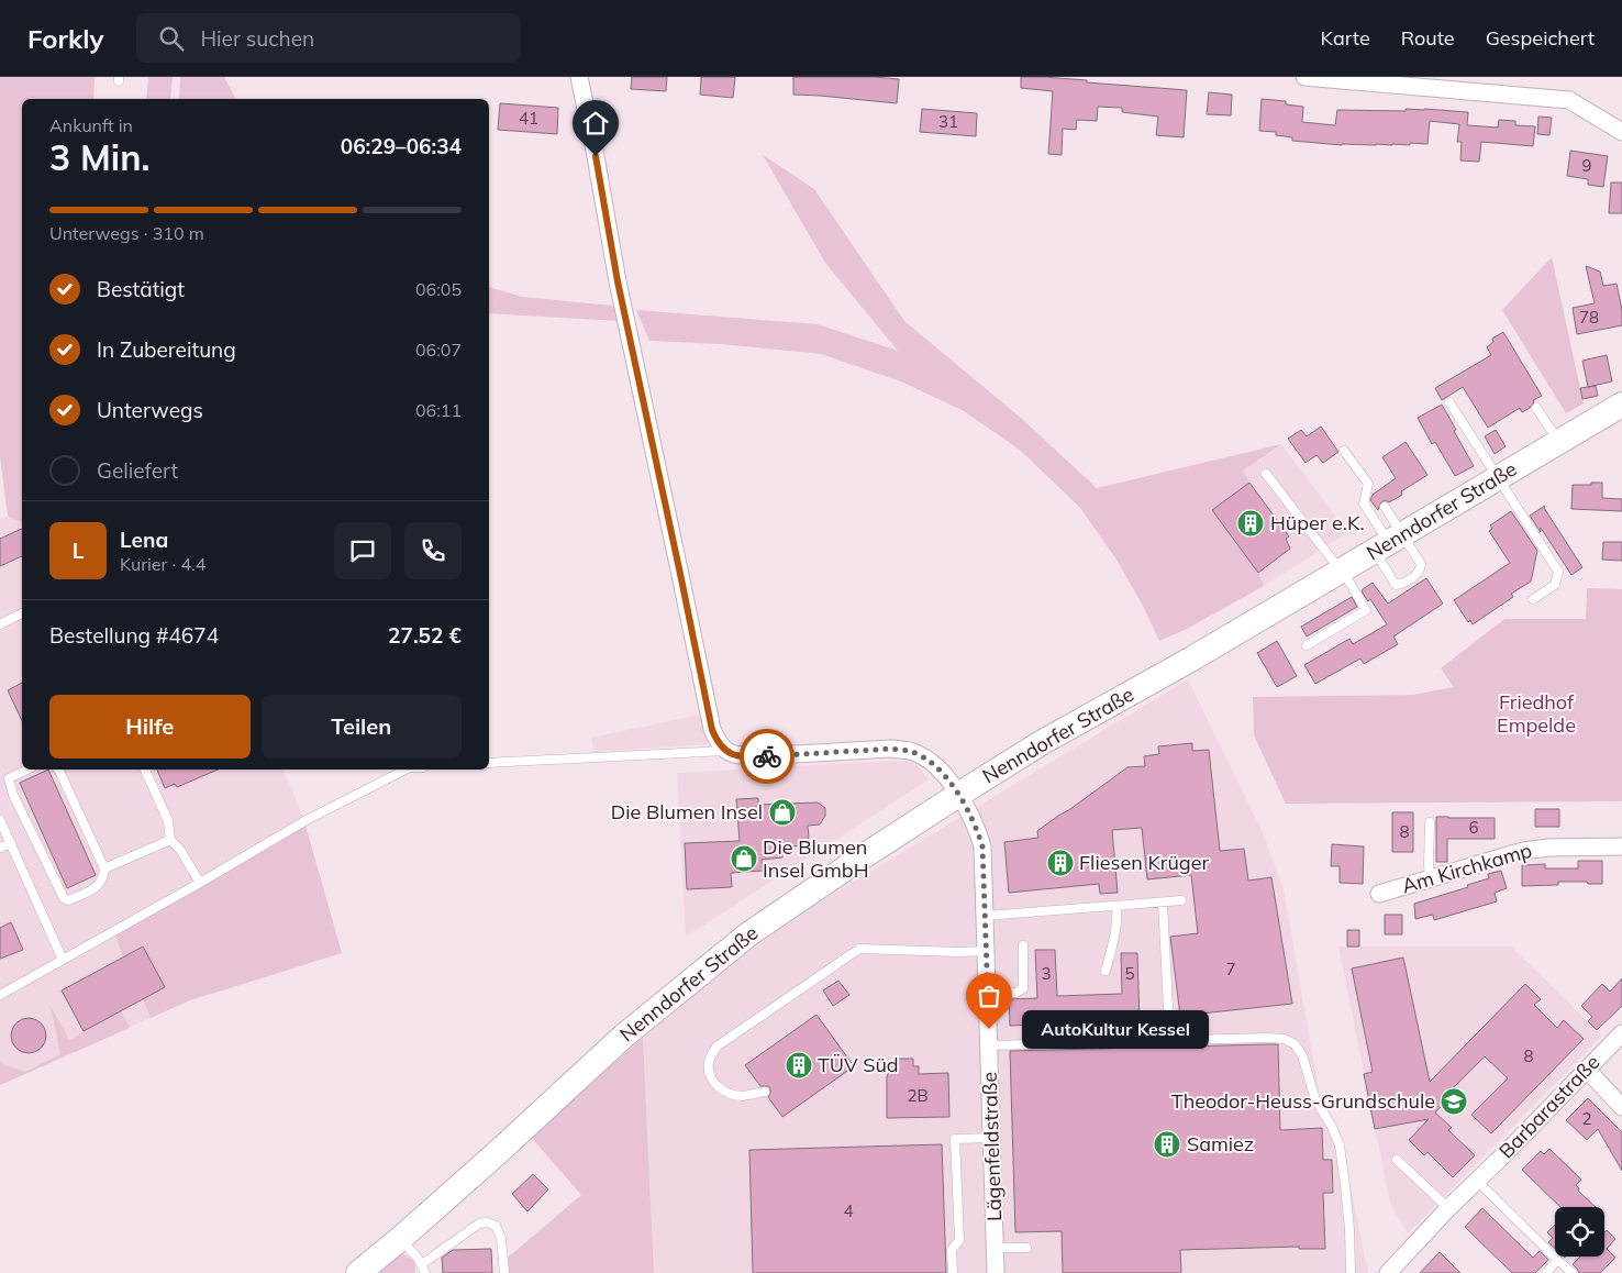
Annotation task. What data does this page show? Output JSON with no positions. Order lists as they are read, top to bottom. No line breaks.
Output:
{"streets":{"street":["Nenndorfer Straße","Am Kirchkamp","Barbarastraße","Lägenfeldstraße"]},"crossings":[["Nenndorfer Straße","Lägenfeldstraße"]],"parks":["Friedhof Empelde"],"places":{"building":["Hüper e.K.","Fliesen Krüger","TÜV Süd","Samiez"],"shop":["Die Blumen Insel","Die Blumen Insel GmbH"],"other":["AutoKultur Kessel"],"school or university":["Theodor-Heuss-Grundschule"]},"house_numbers":["41","31","9","78","6","8","7","3","5","8","2B","2","4"],"page":{"header":"Forkly","search":"Hier suchen","nav":["Karte","Route","Gespeichert"],"heading":["3 Min.","Ankunft in","06:29–06:34"],"panel":["Lena","Kurier · 4.4","Bestellung #4674","27.52 €"],"bar":"Unterwegs · 310 m","list":[["Bestätigt","06:05"],["In Zubereitung","06:07"],["Unterwegs","06:11"],"Geliefert"],"round":"L","buttons":["Hilfe","Teilen"],"bubble":"AutoKultur Kessel"}}
